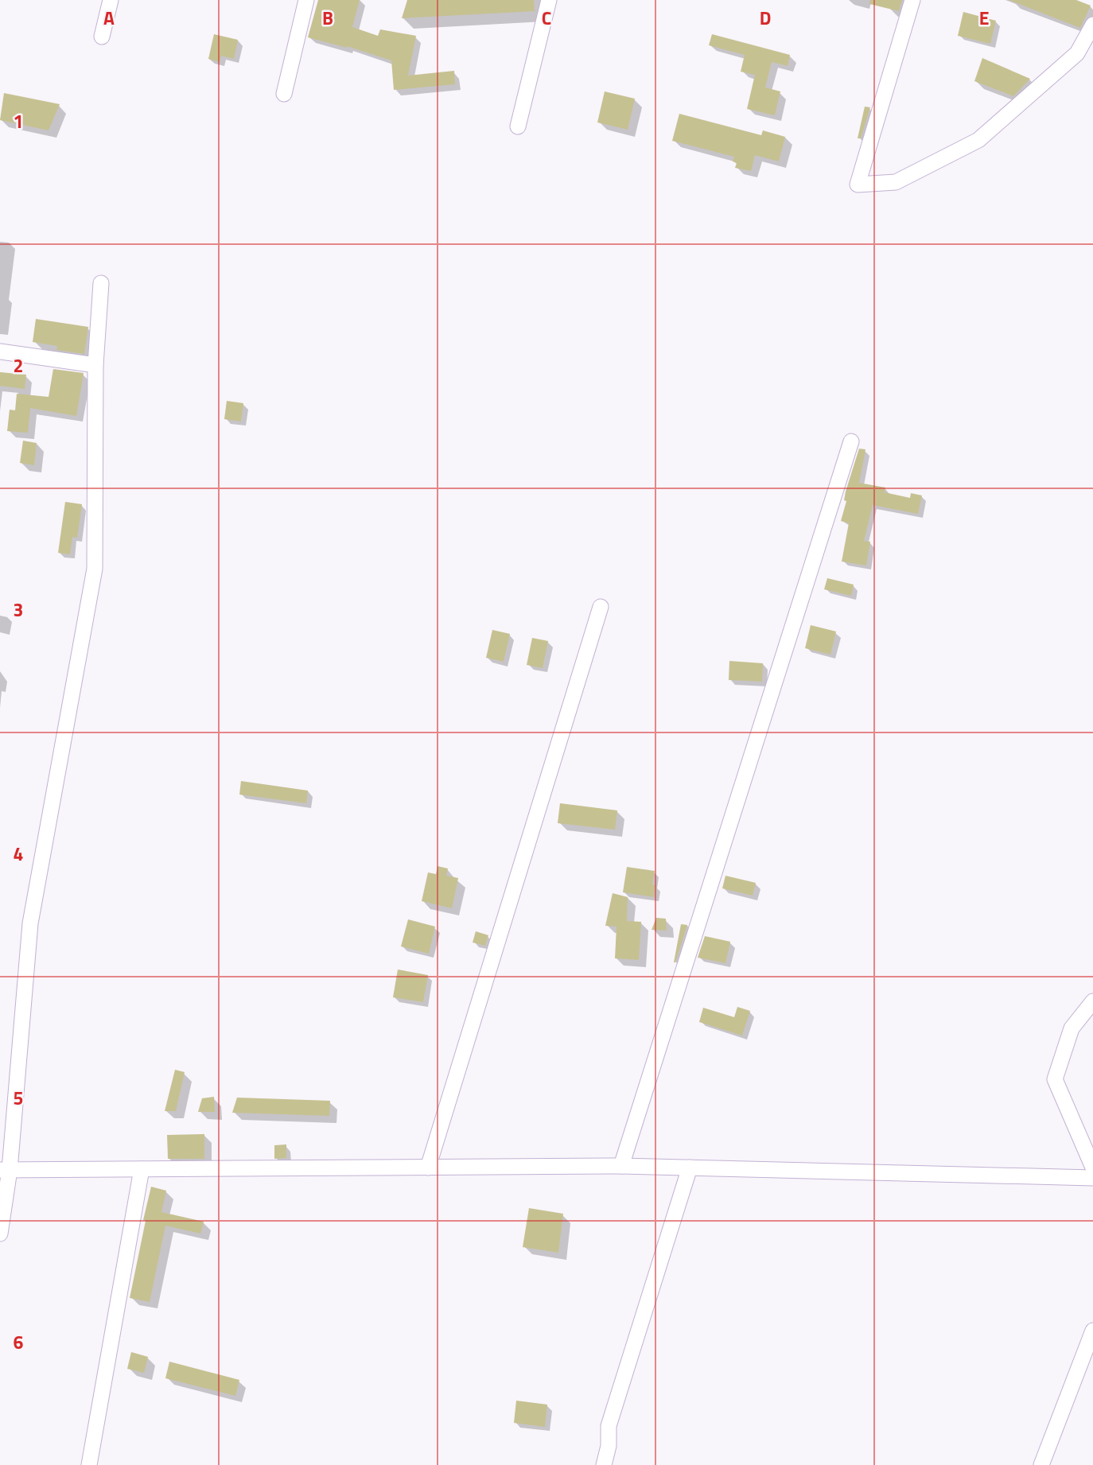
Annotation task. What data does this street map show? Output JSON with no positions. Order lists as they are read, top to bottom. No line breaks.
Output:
{"grid":{"columns":["A","B","C","D","E"],"rows":["1","2","3","4","5","6"]}}
